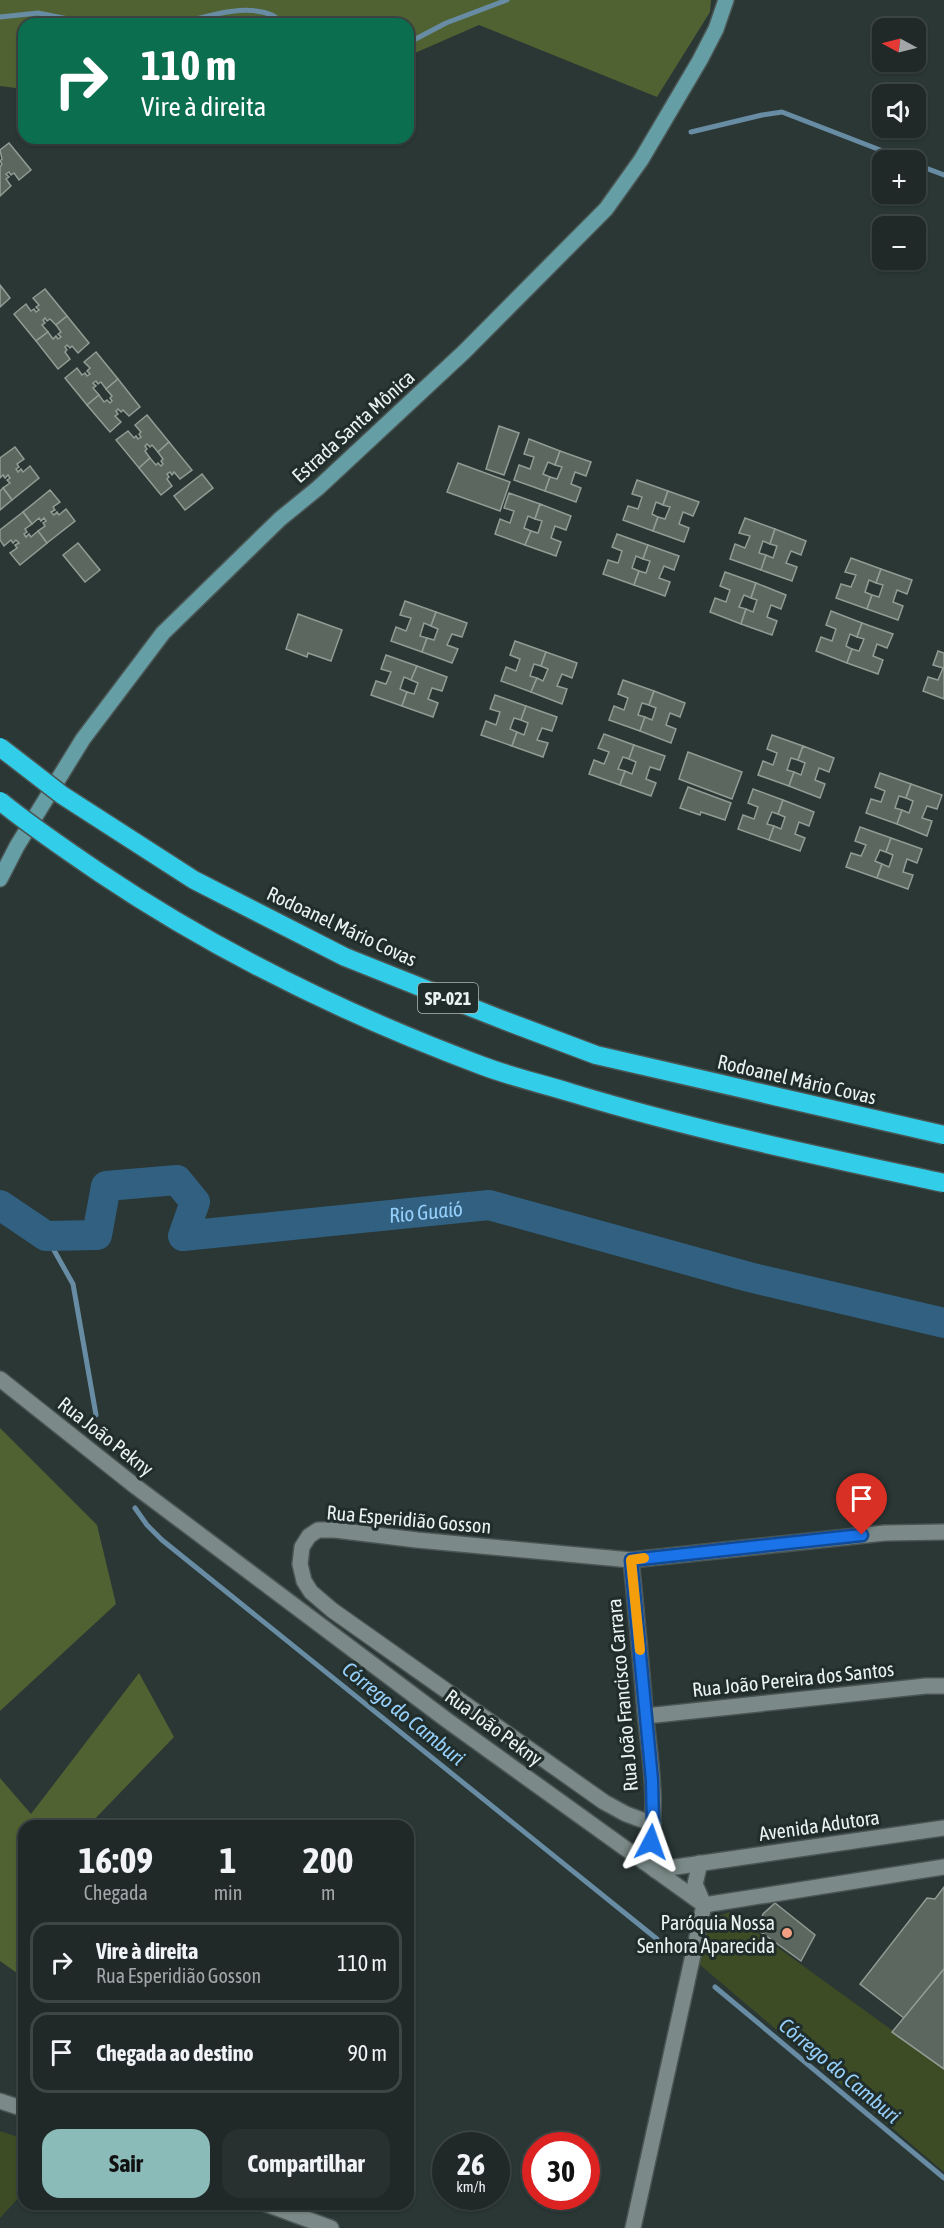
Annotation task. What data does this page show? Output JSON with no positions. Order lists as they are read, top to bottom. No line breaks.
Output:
{"streets":{"highway":["Rodoanel Mário Covas","SP-021"],"main road":["Estrada Santa Mônica"],"street":["Rua João Pekny","Rua Esperidião Gosson","Rua João Pereira dos Santos","Rua João Francisco Carrara","Avenida Adutora"]},"crossings":[["Rua João Pekny","Rua João Francisco Carrara"],["Rua João Pekny","Avenida Adutora"],["Rua Esperidião Gosson","Rua João Francisco Carrara"],["Rua João Pereira dos Santos","Rua João Francisco Carrara"],["Rua João Francisco Carrara","Avenida Adutora"]],"water":["Rio Guaió","Córrego do Camburi"],"places":["Paróquia Nossa Senhora Aparecida"],"north":"left","page":{"map_buttons":["+","−"],"turn":["110 m","Vire à direita"],"eta":["16:09","Chegada","1","min","200","m"],"list":[{"name":"Vire à direita","note":"Rua Esperidião Gosson","value":"110 m"},{"name":"Chegada ao destino","value":"90 m"}],"buttons":["Sair","Compartilhar"],"speed":"26 km/h","limit":"30"}}
